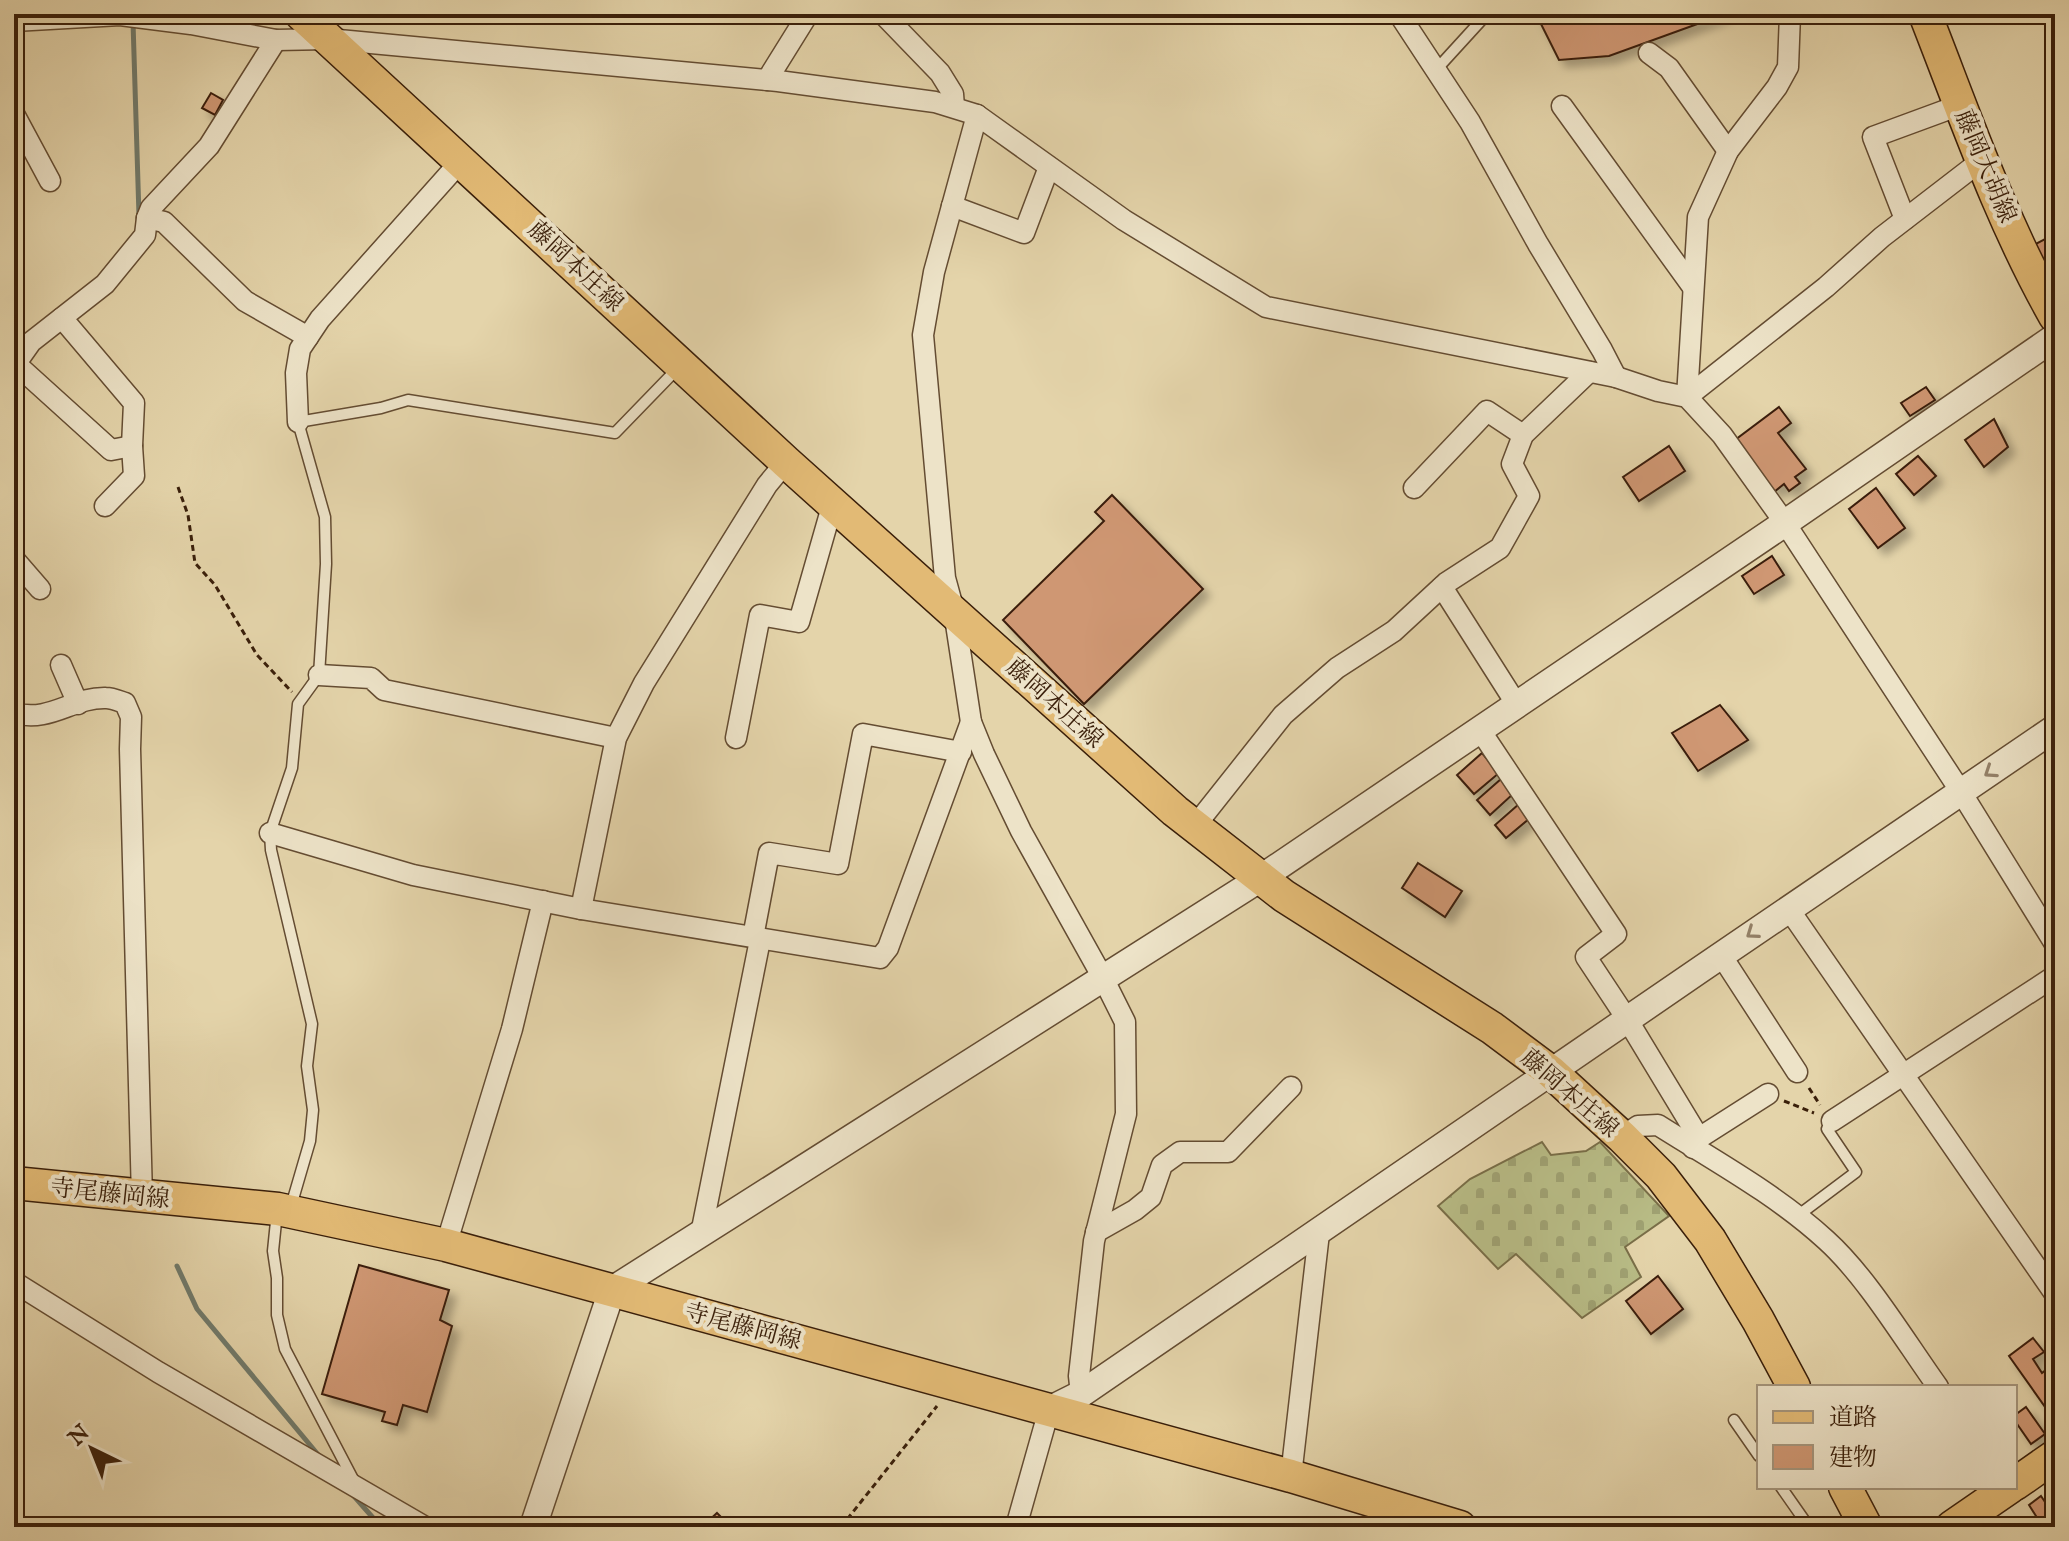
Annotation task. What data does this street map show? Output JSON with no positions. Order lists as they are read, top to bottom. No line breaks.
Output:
{"streets":{"main road":["藤岡大胡線","藤岡本庄線","寺尾藤岡線"]},"legend":["道路","建物"],"north":"top left"}
